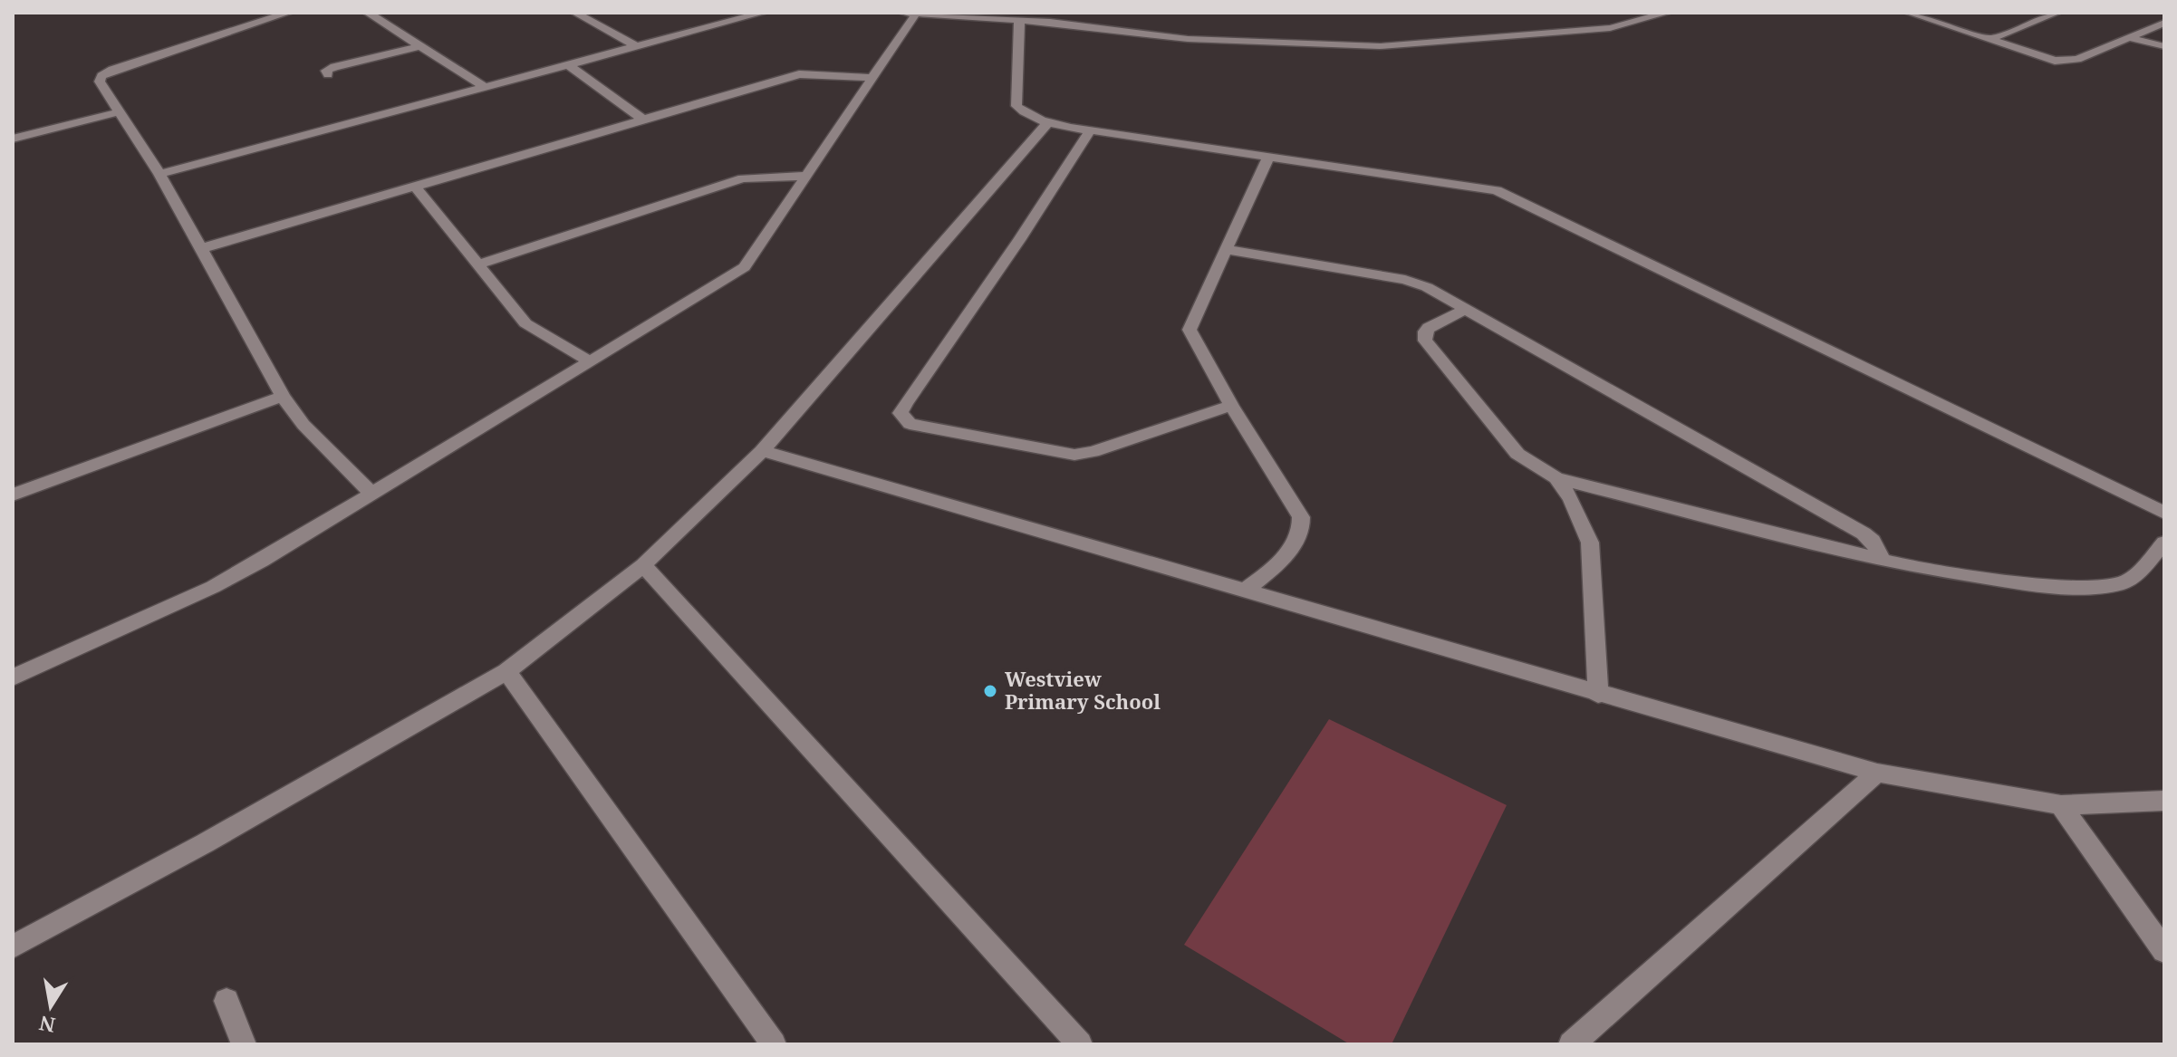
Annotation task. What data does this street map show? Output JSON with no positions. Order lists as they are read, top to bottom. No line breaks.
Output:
{"places":["Westview Primary School"],"north":"bottom"}
